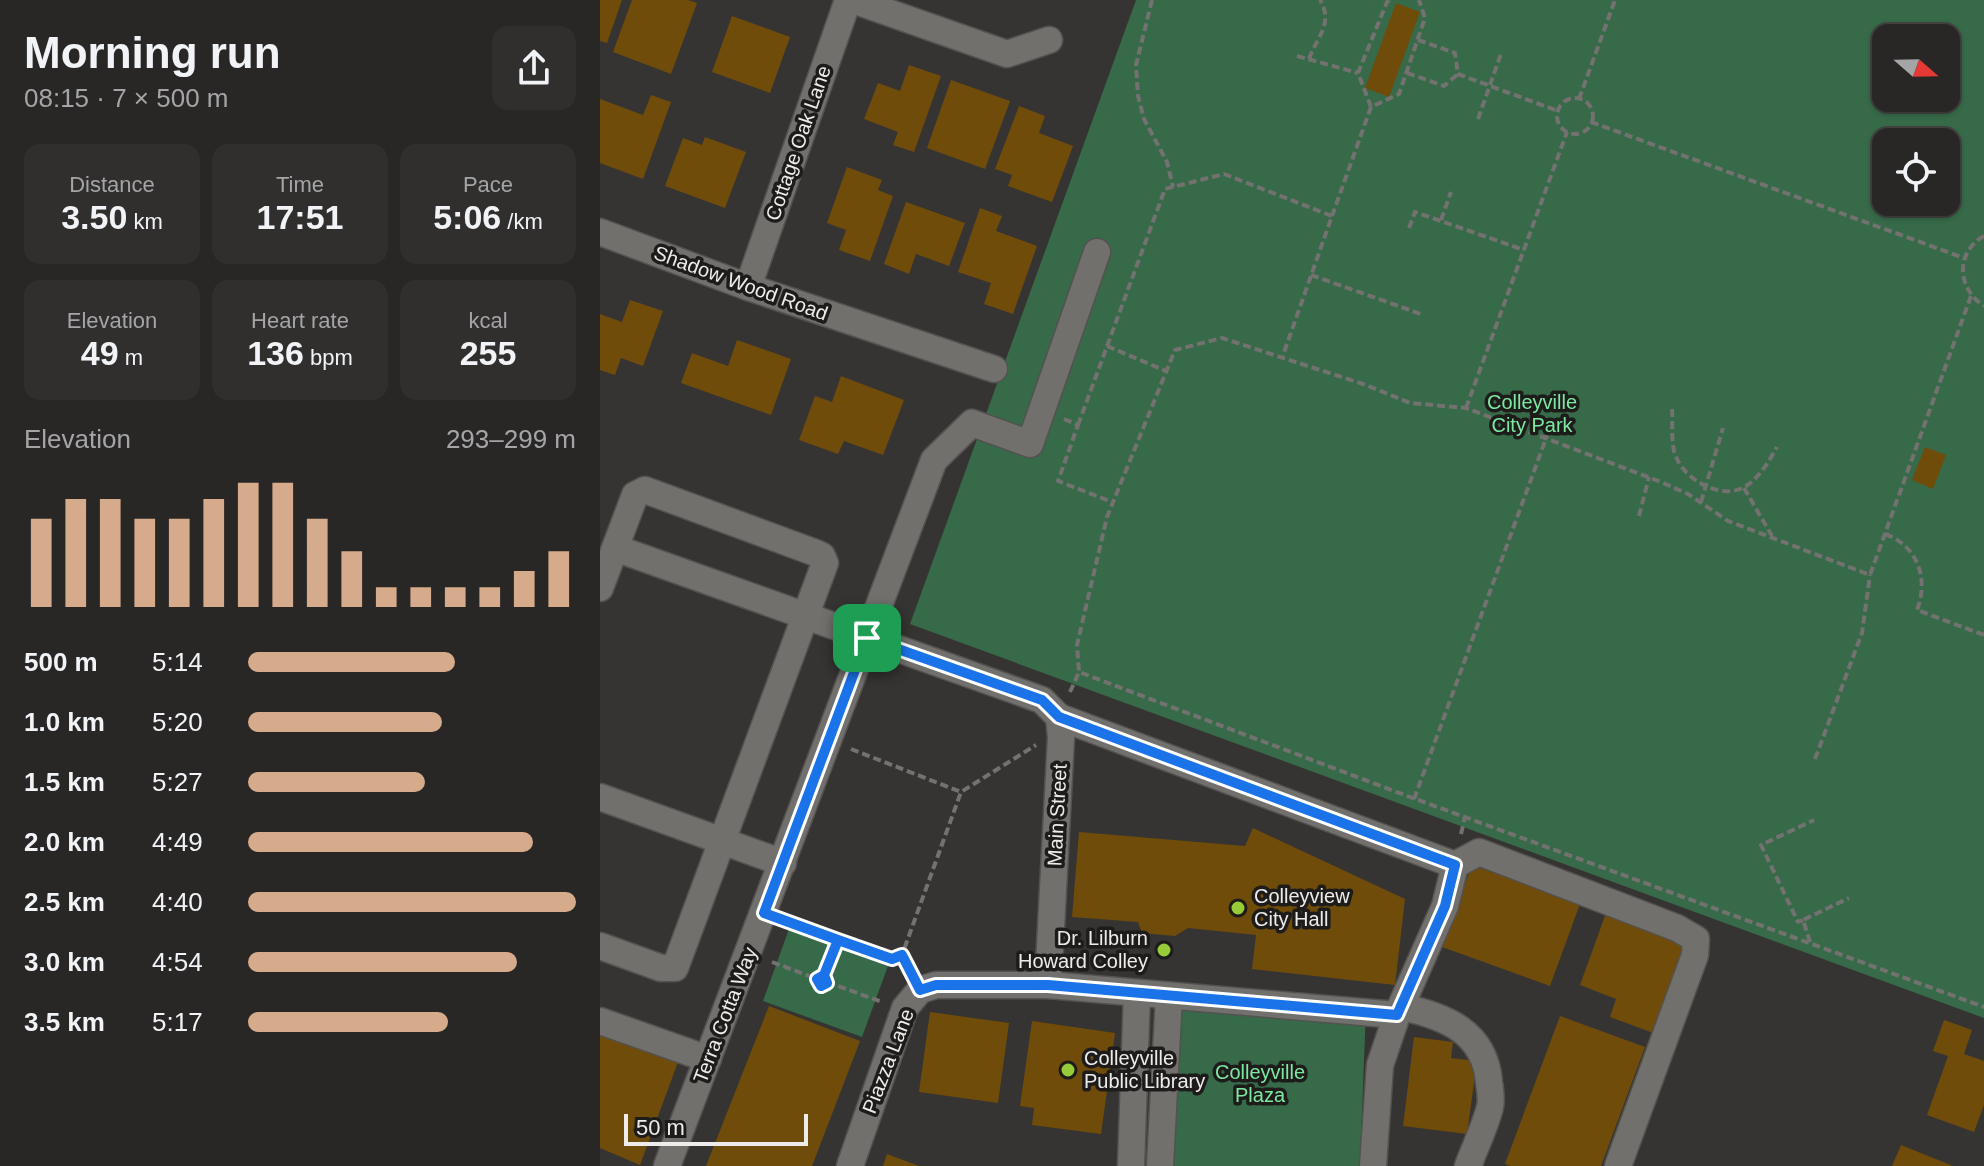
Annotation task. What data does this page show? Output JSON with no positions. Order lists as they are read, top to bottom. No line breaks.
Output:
{"streets":{"street":["Cottage Oak Lane","Shadow Wood Road","Main Street","Terra Cotta Way","Piazza Lane"]},"crossings":[["Cottage Oak Lane","Shadow Wood Road"],["Main Street","Piazza Lane"]],"parks":["Colleyville City Park","Colleyville Plaza"],"places":["Colleyview City Hall","Dr. Lilburn Howard Colley","Colleyville Public Library"],"scale_bar":"50 m","north":"right","page":{"heading":["Morning run","08:15 · 7 × 500 m"],"stats":[["Distance","3.50 km"],["Time","17:51"],["Pace","5:06 /km"],["Elevation","49 m"],["Heart rate","136 bpm"],["kcal","255"]],"chart":["Elevation","293–299 m"],"list":[{"name":"500 m","note":"5:14"},{"name":"1.0 km","note":"5:20"},{"name":"1.5 km","note":"5:27"},{"name":"2.0 km","note":"4:49"},{"name":"2.5 km","note":"4:40"},{"name":"3.0 km","note":"4:54"},{"name":"3.5 km","note":"5:17"}],"scale":"50 m"}}
